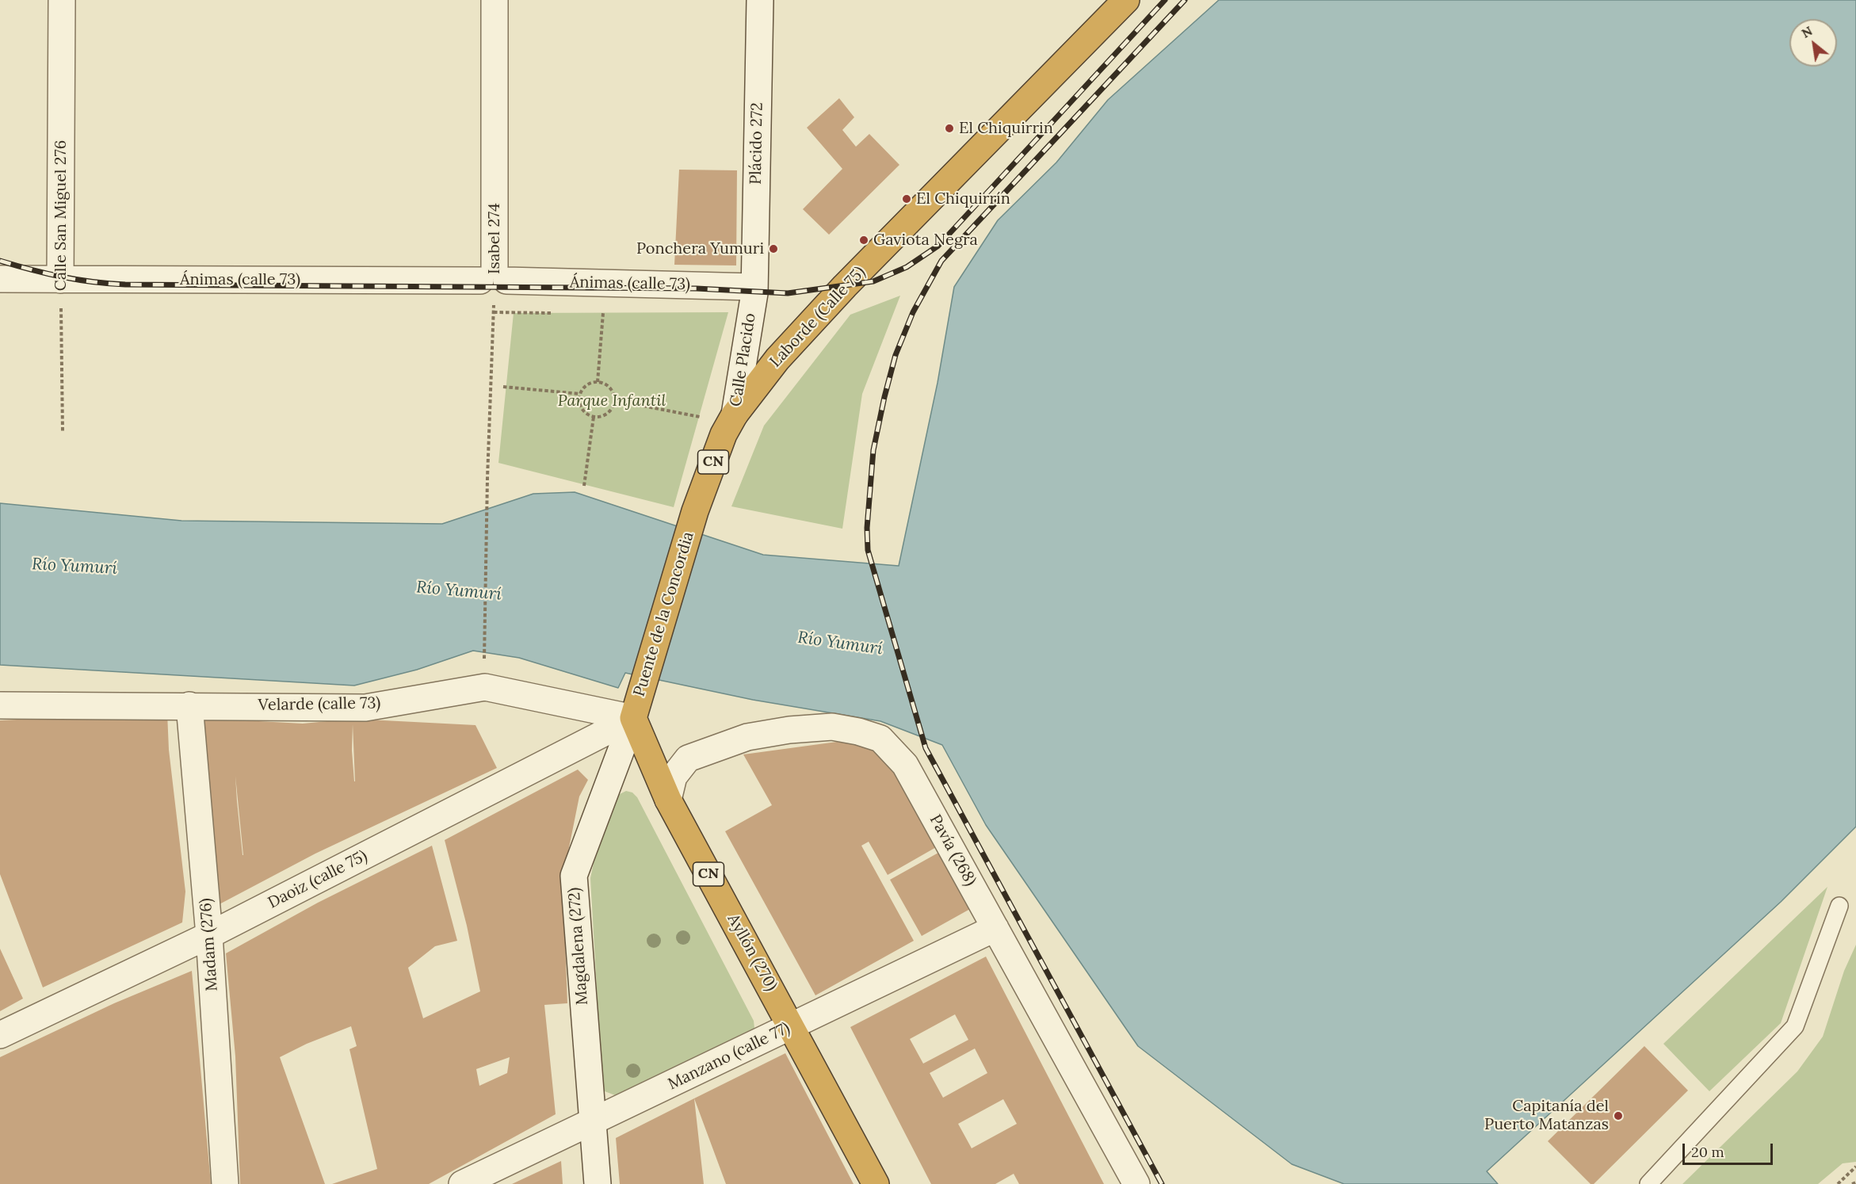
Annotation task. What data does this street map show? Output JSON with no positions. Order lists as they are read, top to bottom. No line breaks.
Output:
{"streets":{"highway":["Laborde (Calle 75)","Calle Placido","CN","Puente de la Concordia","Ayllón (270)"],"street":["Plácido 272","Calle San Miguel 276","Isabel 274","Ánimas (calle 73)","Velarde (calle 73)","Pavía (268)","Daoiz (calle 75)","Madam (276)","Magdalena (272)","Manzano (calle 77)"]},"crossings":[["Plácido 272","Ánimas (calle 73)"],["Plácido 272","Calle Placido"],["Calle San Miguel 276","Ánimas (calle 73)"],["Isabel 274","Ánimas (calle 73)"],["Ánimas (calle 73)","Calle Placido"],["Laborde (Calle 75)","Calle Placido"],["Calle Placido","Puente de la Concordia"],["Puente de la Concordia","Velarde (calle 73)"],["Puente de la Concordia","Daoiz (calle 75)"],["Puente de la Concordia","Magdalena (272)"],["Puente de la Concordia","Ayllón (270)"],["Velarde (calle 73)","Daoiz (calle 75)"],["Velarde (calle 73)","Madam (276)"],["Velarde (calle 73)","Magdalena (272)"],["Velarde (calle 73)","Ayllón (270)"],["Pavía (268)","Ayllón (270)"],["Pavía (268)","Manzano (calle 77)"],["Daoiz (calle 75)","Madam (276)"],["Daoiz (calle 75)","Magdalena (272)"],["Daoiz (calle 75)","Ayllón (270)"],["Magdalena (272)","Ayllón (270)"],["Magdalena (272)","Manzano (calle 77)"],["Ayllón (270)","Manzano (calle 77)"]],"water":["Río Yumurí"],"parks":["Parque Infantil"],"places":["El Chiquirrin","El Chiquirrín","Gaviota Negra","Ponchera Yumuri","Capitanía del Puerto Matanzas"],"scale_bar":"20 m","north":"top left"}
